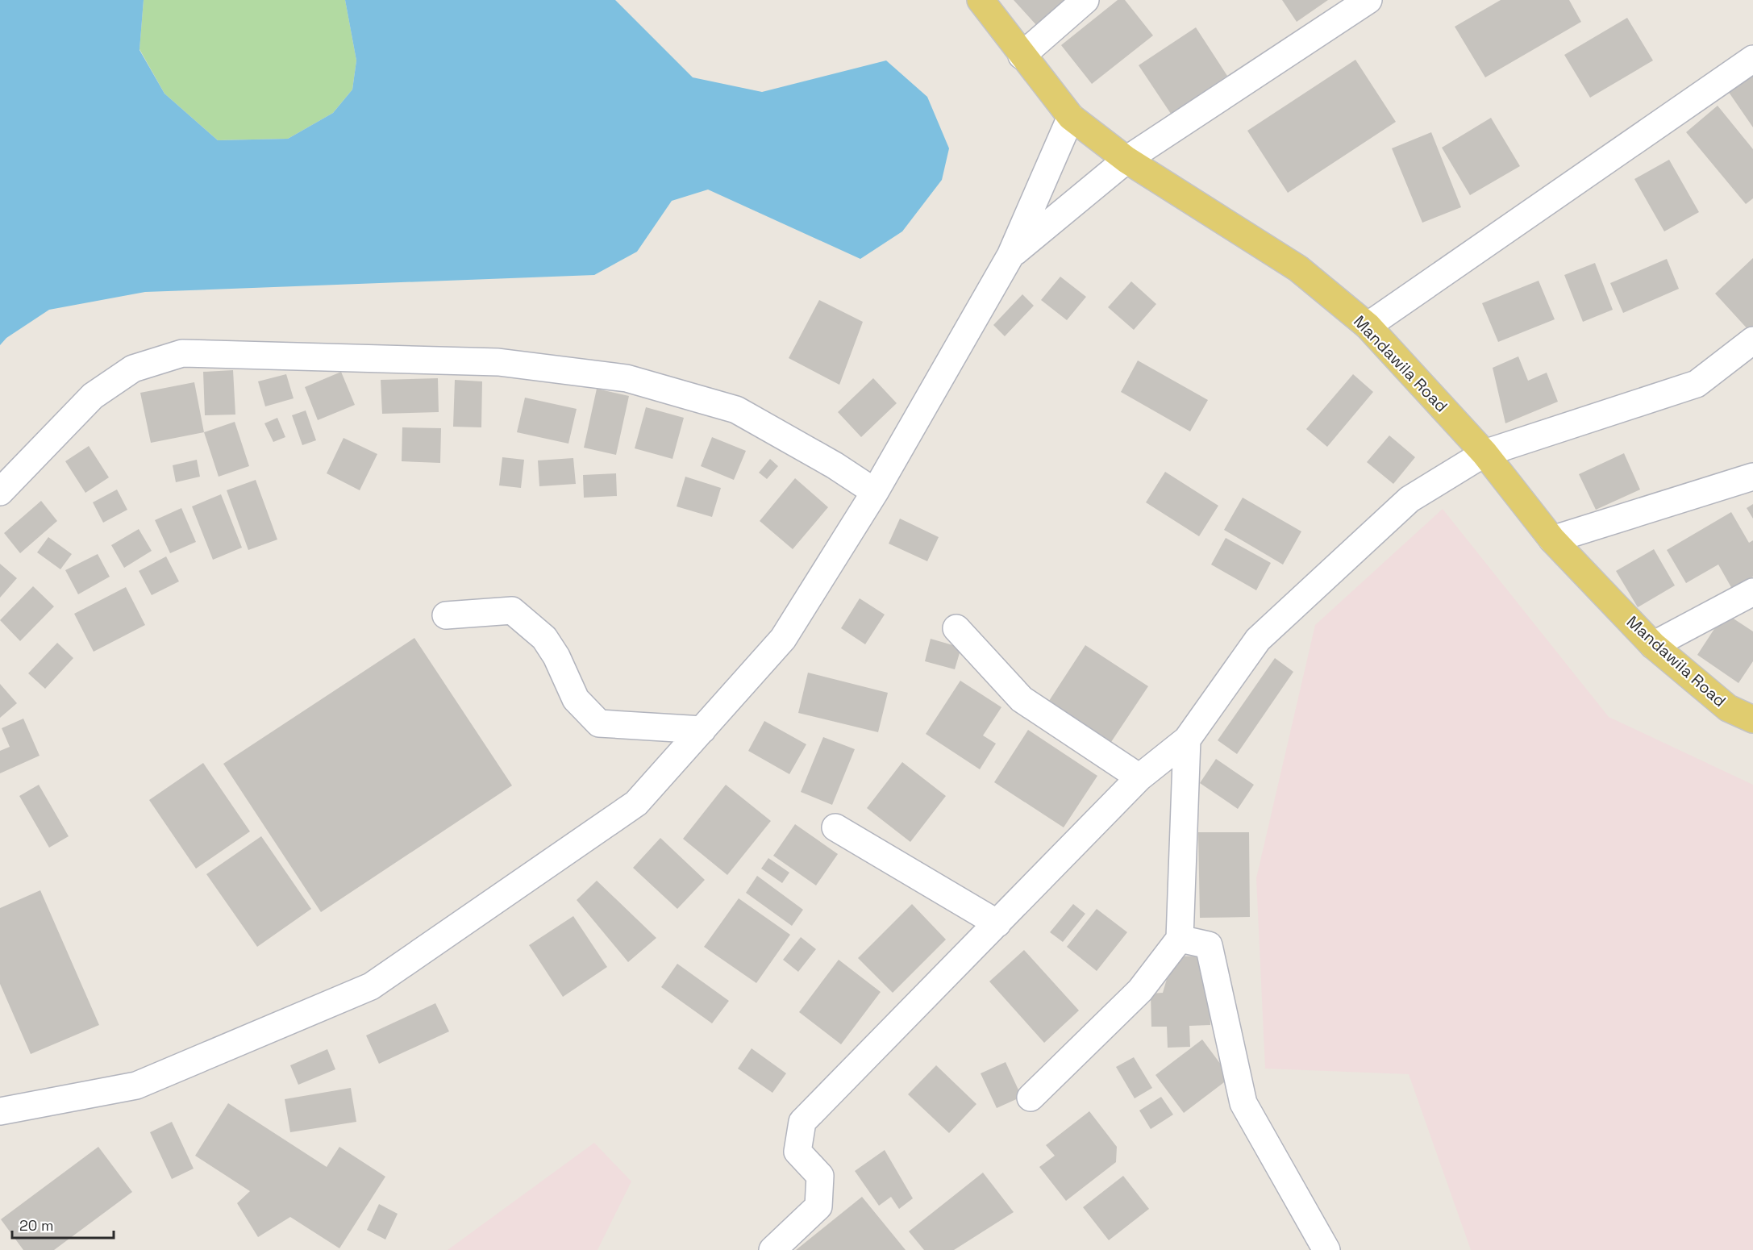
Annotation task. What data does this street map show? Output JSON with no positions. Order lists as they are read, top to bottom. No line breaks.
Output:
{"streets":{"main road":["Mandawila Road"]},"scale_bar":"20 m"}
